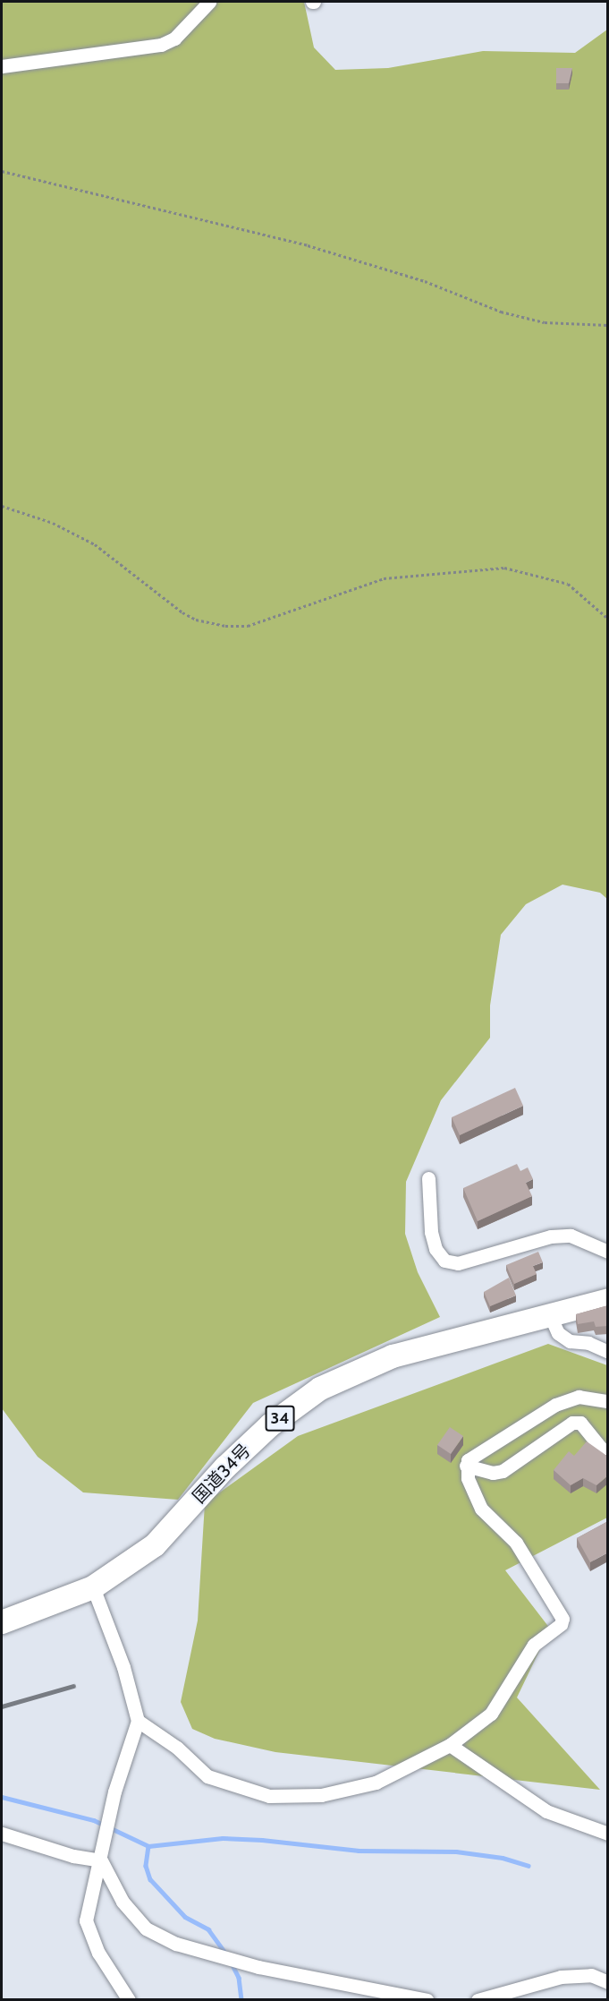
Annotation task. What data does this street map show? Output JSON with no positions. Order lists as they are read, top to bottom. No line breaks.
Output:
{"streets":{"highway":["34","国道34号"]}}
